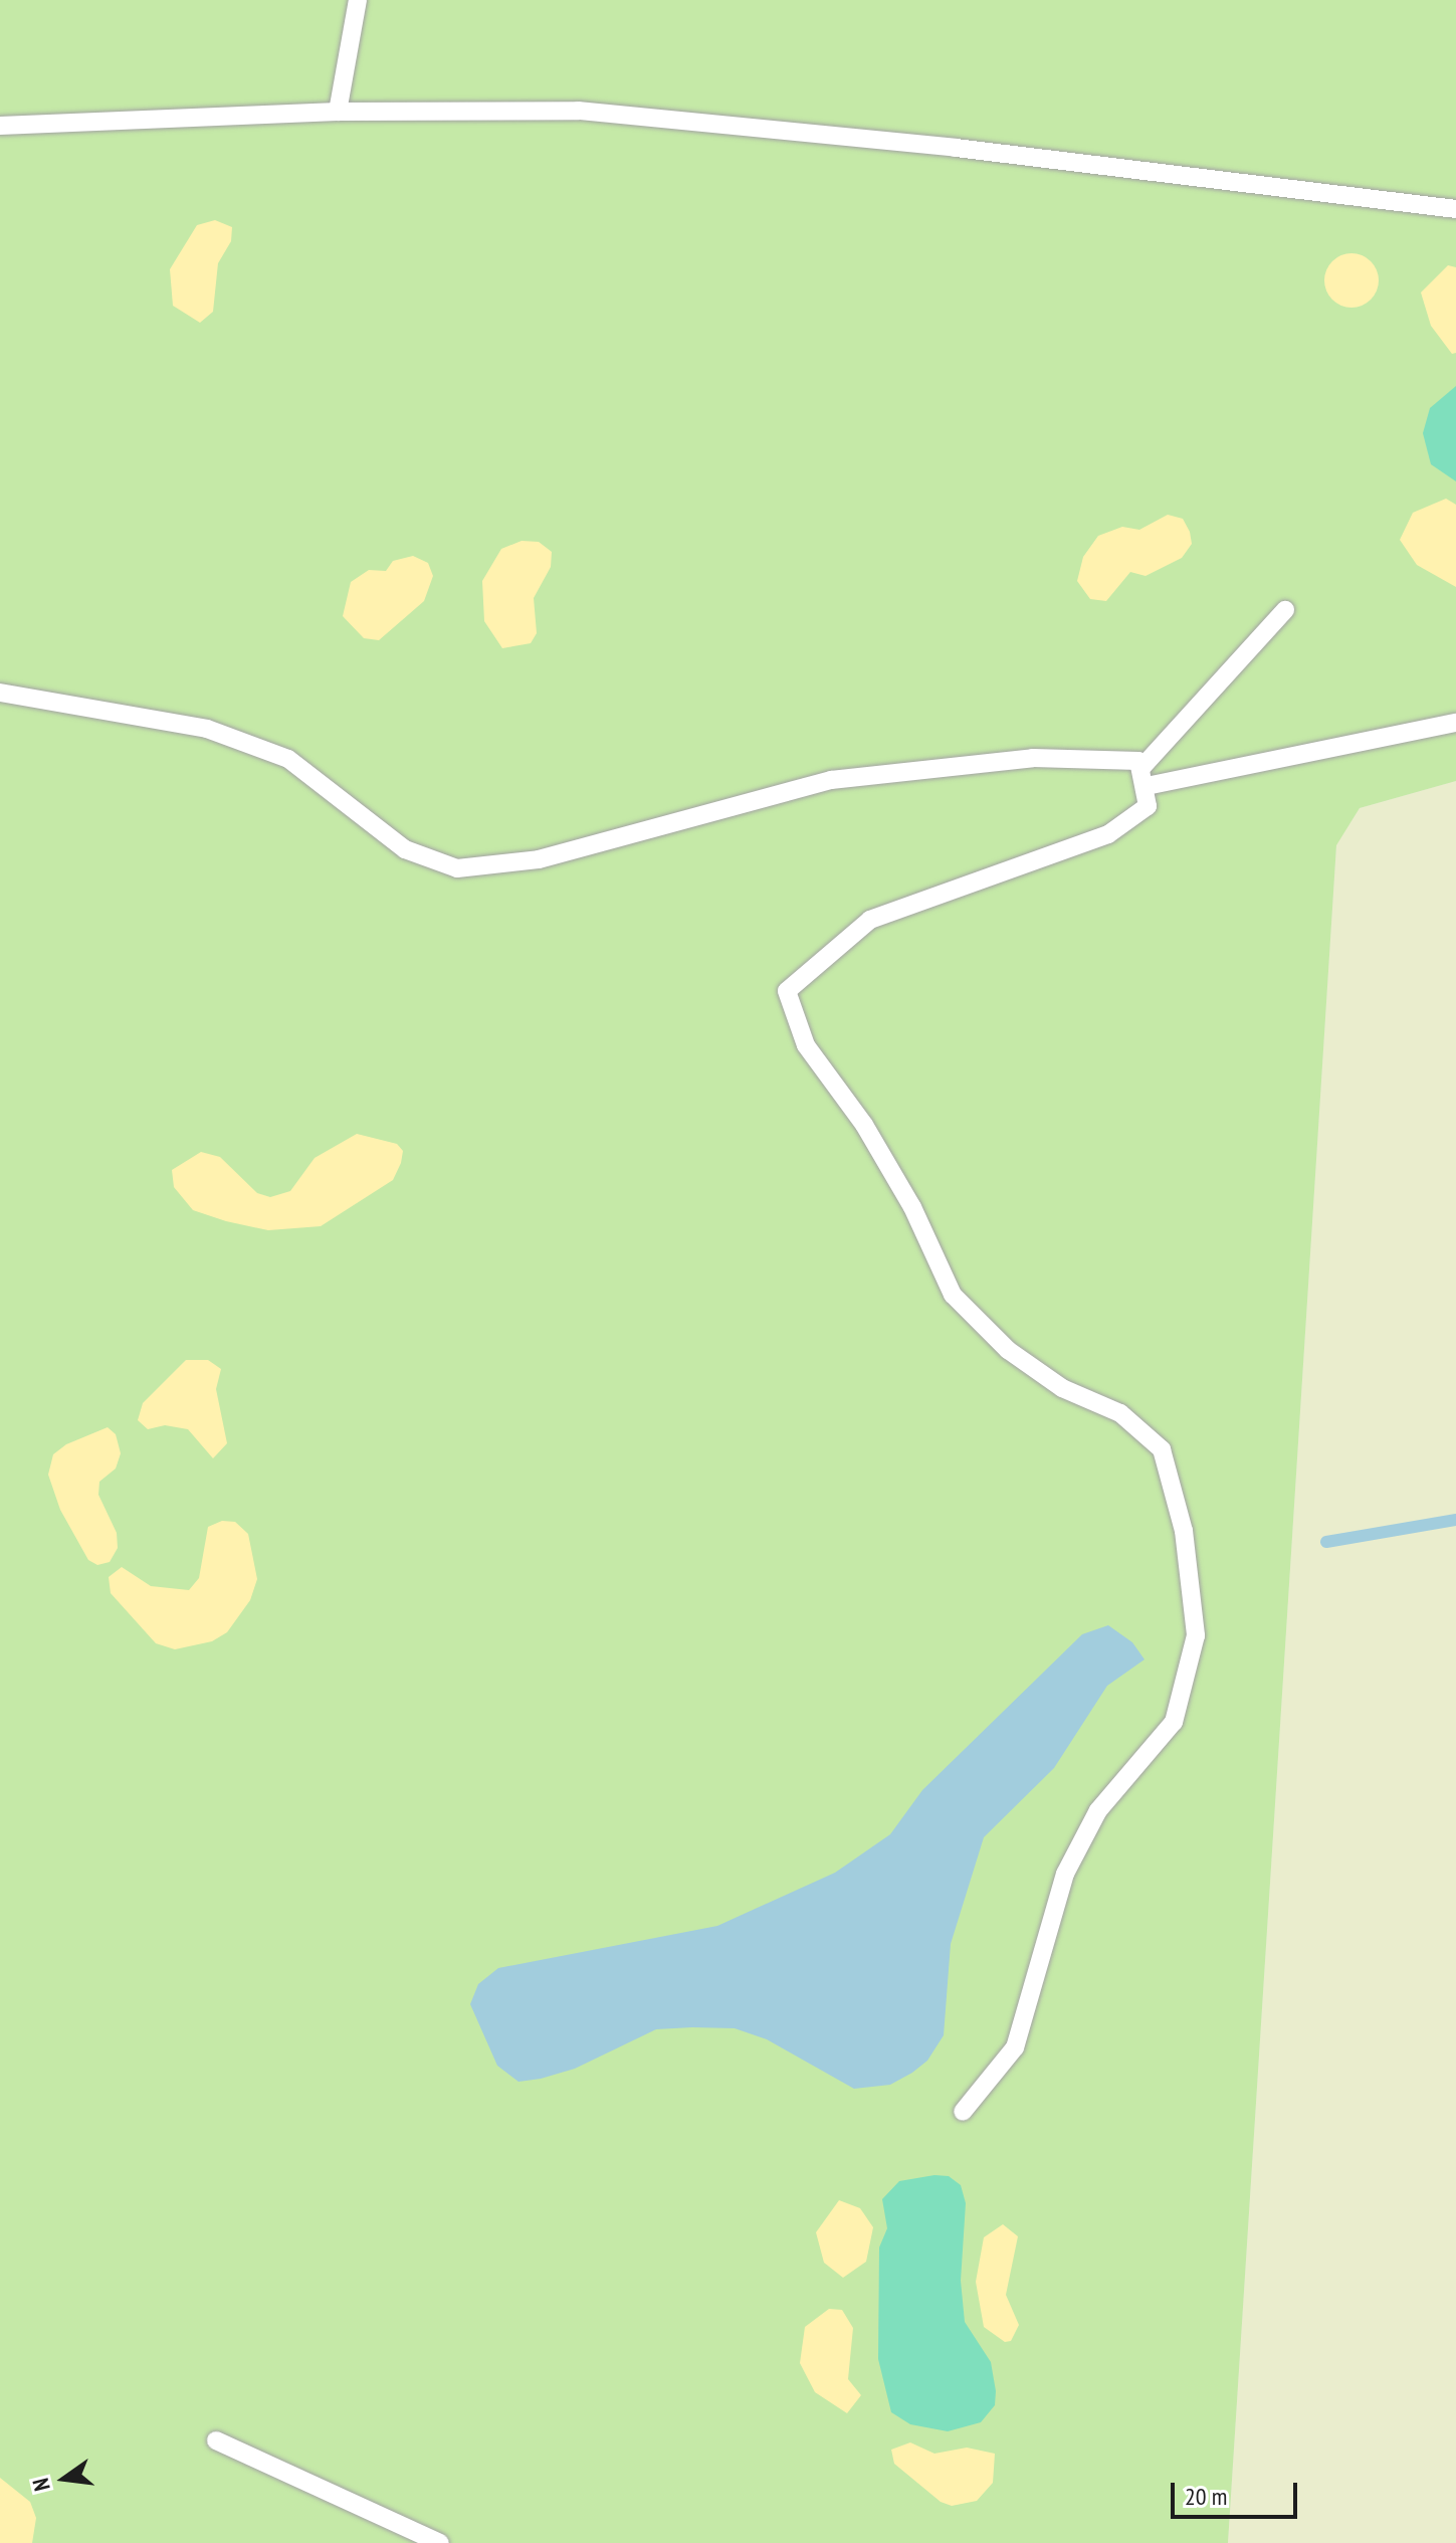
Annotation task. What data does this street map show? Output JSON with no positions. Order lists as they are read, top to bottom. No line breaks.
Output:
{"scale_bar":"20 m","north":"left"}
